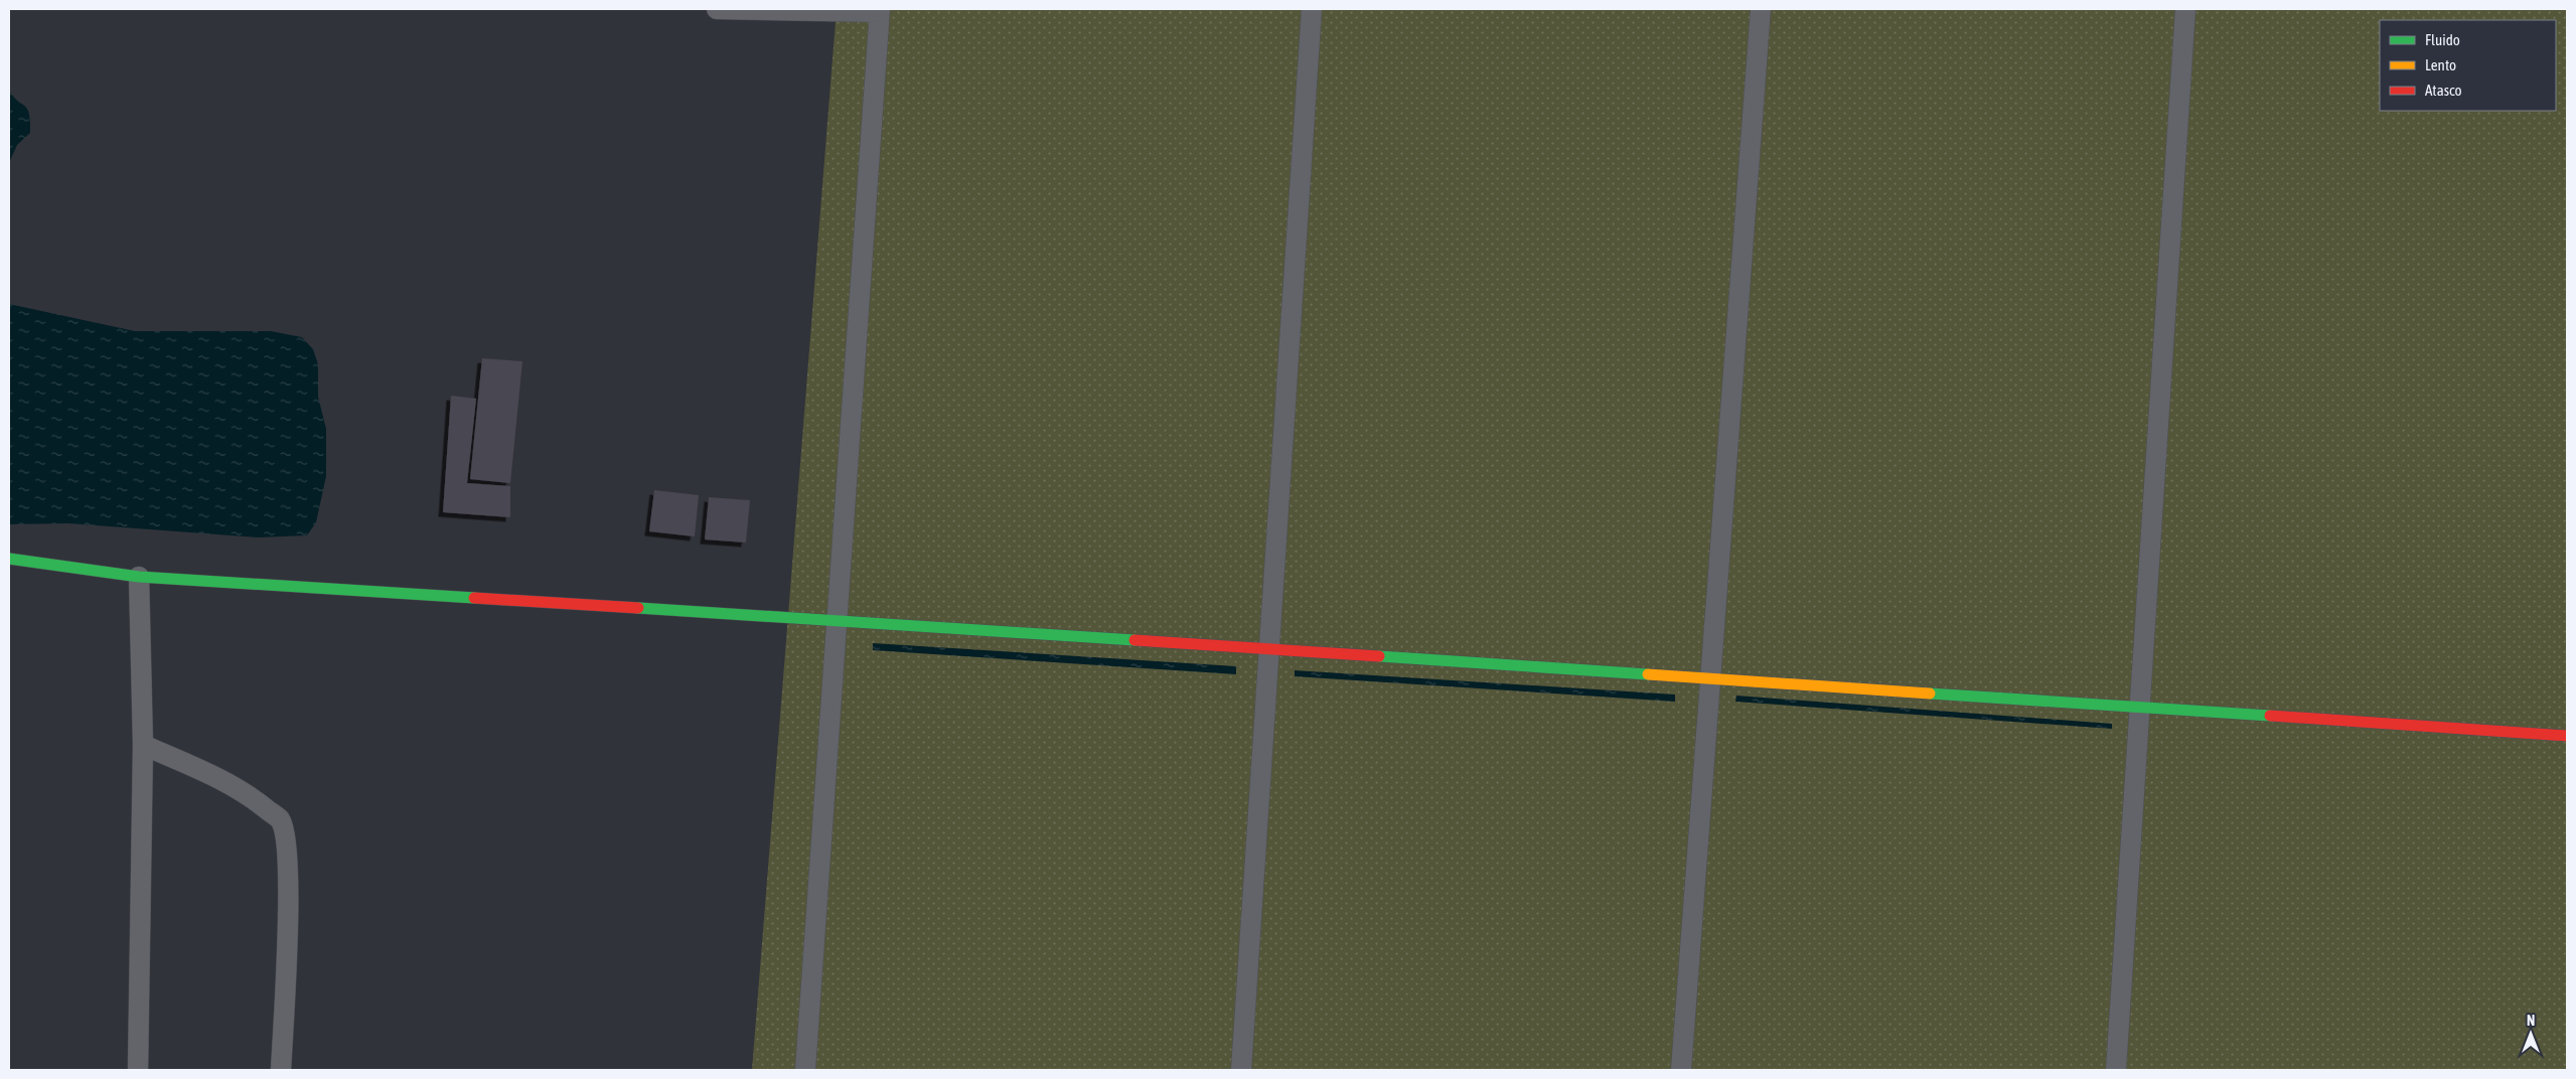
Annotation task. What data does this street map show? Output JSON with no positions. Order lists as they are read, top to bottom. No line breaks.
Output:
{"legend":["Fluido","Lento","Atasco"],"north":"top"}
